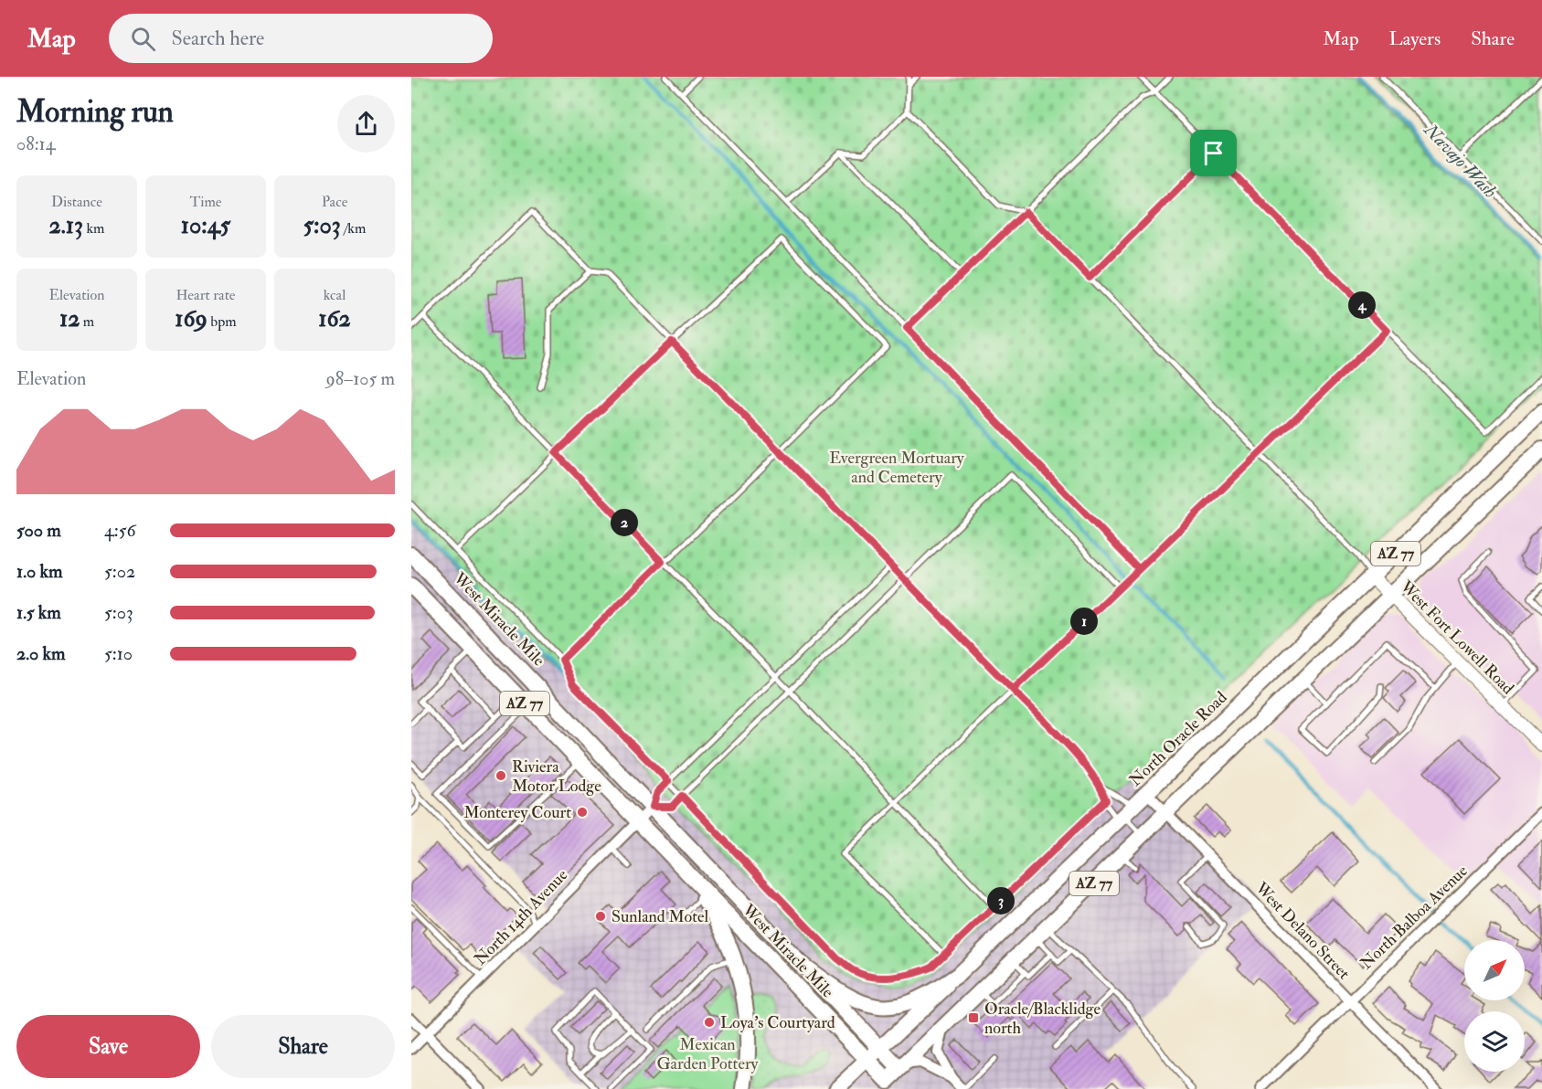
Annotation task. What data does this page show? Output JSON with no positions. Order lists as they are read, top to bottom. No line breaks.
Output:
{"streets":{"main road":["AZ 77","West Miracle Mile","West Fort Lowell Road","North Oracle Road"],"street":["North 14th Avenue","North Balboa Avenue","West Delano Street"]},"crossings":[["AZ 77","West Miracle Mile"],["AZ 77","West Fort Lowell Road"],["AZ 77","North Oracle Road"],["AZ 77","West Delano Street"],["West Miracle Mile","North Oracle Road"],["West Miracle Mile","North 14th Avenue"],["West Fort Lowell Road","North Oracle Road"],["North Oracle Road","West Delano Street"],["North Balboa Avenue","West Delano Street"]],"water":["Navajo Wash"],"parks":["Evergreen Mortuary and Cemetery","Mexican Garden Pottery"],"places":{"other":["Riviera Motor Lodge","Monterey Court","Sunland Motel","Loya's Courtyard"],"transit":["Oracle/Blacklidge north"]},"north":"top right","page":{"header":"Map","search":"Search here","nav":["Map","Layers","Share"],"heading":["Morning run","08:14"],"stats":[["Distance","2.13 km"],["Time","10:45"],["Pace","5:03 /km"],["Elevation","12 m"],["Heart rate","169 bpm"],["kcal","162"]],"pins":["4","2","1","3"],"chart":["Elevation","98–105 m"],"list":[{"name":"500 m","note":"4:56"},{"name":"1.0 km","note":"5:02"},{"name":"1.5 km","note":"5:03"},{"name":"2.0 km","note":"5:10"}],"buttons":["Save","Share"]}}
